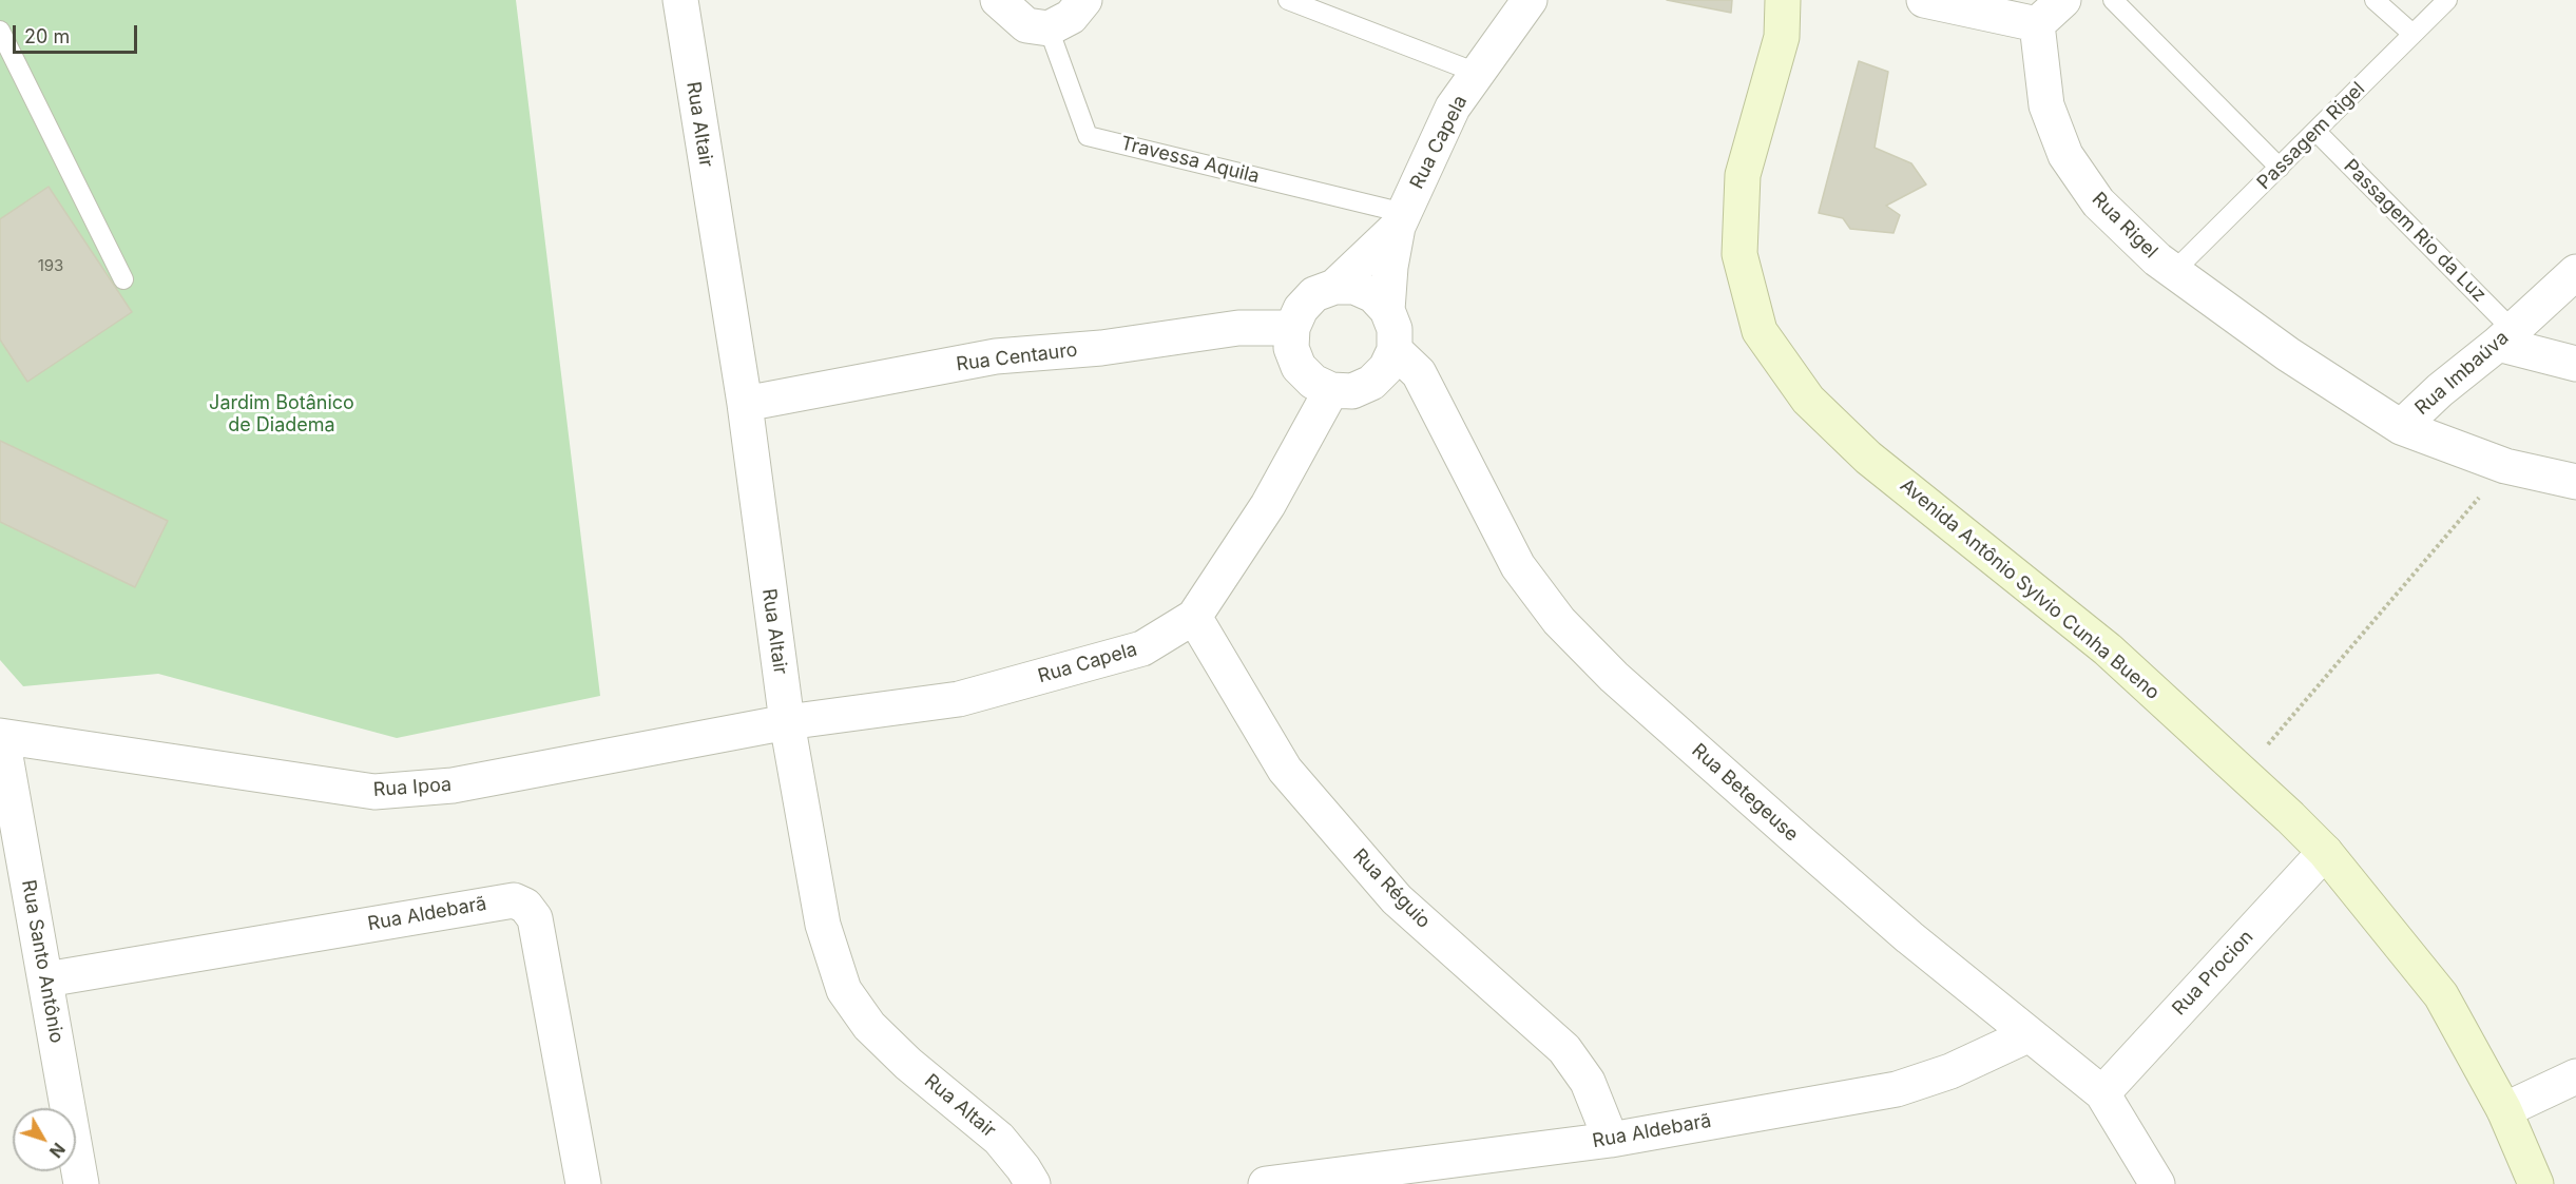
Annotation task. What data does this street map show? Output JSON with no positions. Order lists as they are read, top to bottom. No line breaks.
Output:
{"streets":{"main road":["Avenida Antônio Sylvio Cunha Bueno"],"street":["Rua Altair","Rua Capela","Rua Rigel","Rua Centauro","Rua Imbaúva","Rua Ipoa","Rua Betegeuse","Rua Réguio","Rua Aldebarã","Rua Santo Antônio","Rua Procion"],"lane":["Passagem Rigel","Travessa Aquila","Passagem Rio da Luz"]},"crossings":[["Rua Altair","Rua Capela"],["Rua Altair","Rua Centauro"],["Rua Altair","Rua Ipoa"],["Passagem Rigel","Rua Rigel"],["Passagem Rigel","Passagem Rio da Luz"],["Rua Capela","Travessa Aquila"],["Rua Capela","Rua Centauro"],["Rua Capela","Rua Ipoa"],["Rua Capela","Rua Betegeuse"],["Rua Capela","Rua Réguio"],["Rua Rigel","Rua Imbaúva"],["Passagem Rio da Luz","Rua Imbaúva"],["Rua Centauro","Rua Betegeuse"],["Avenida Antônio Sylvio Cunha Bueno","Rua Procion"],["Rua Ipoa","Rua Santo Antônio"],["Rua Betegeuse","Rua Aldebarã"],["Rua Betegeuse","Rua Procion"],["Rua Réguio","Rua Aldebarã"],["Rua Aldebarã","Rua Santo Antônio"]],"parks":["Jardim Botânico de Diadema"],"house_numbers":["193"],"scale_bar":"20 m","north":"bottom right"}
